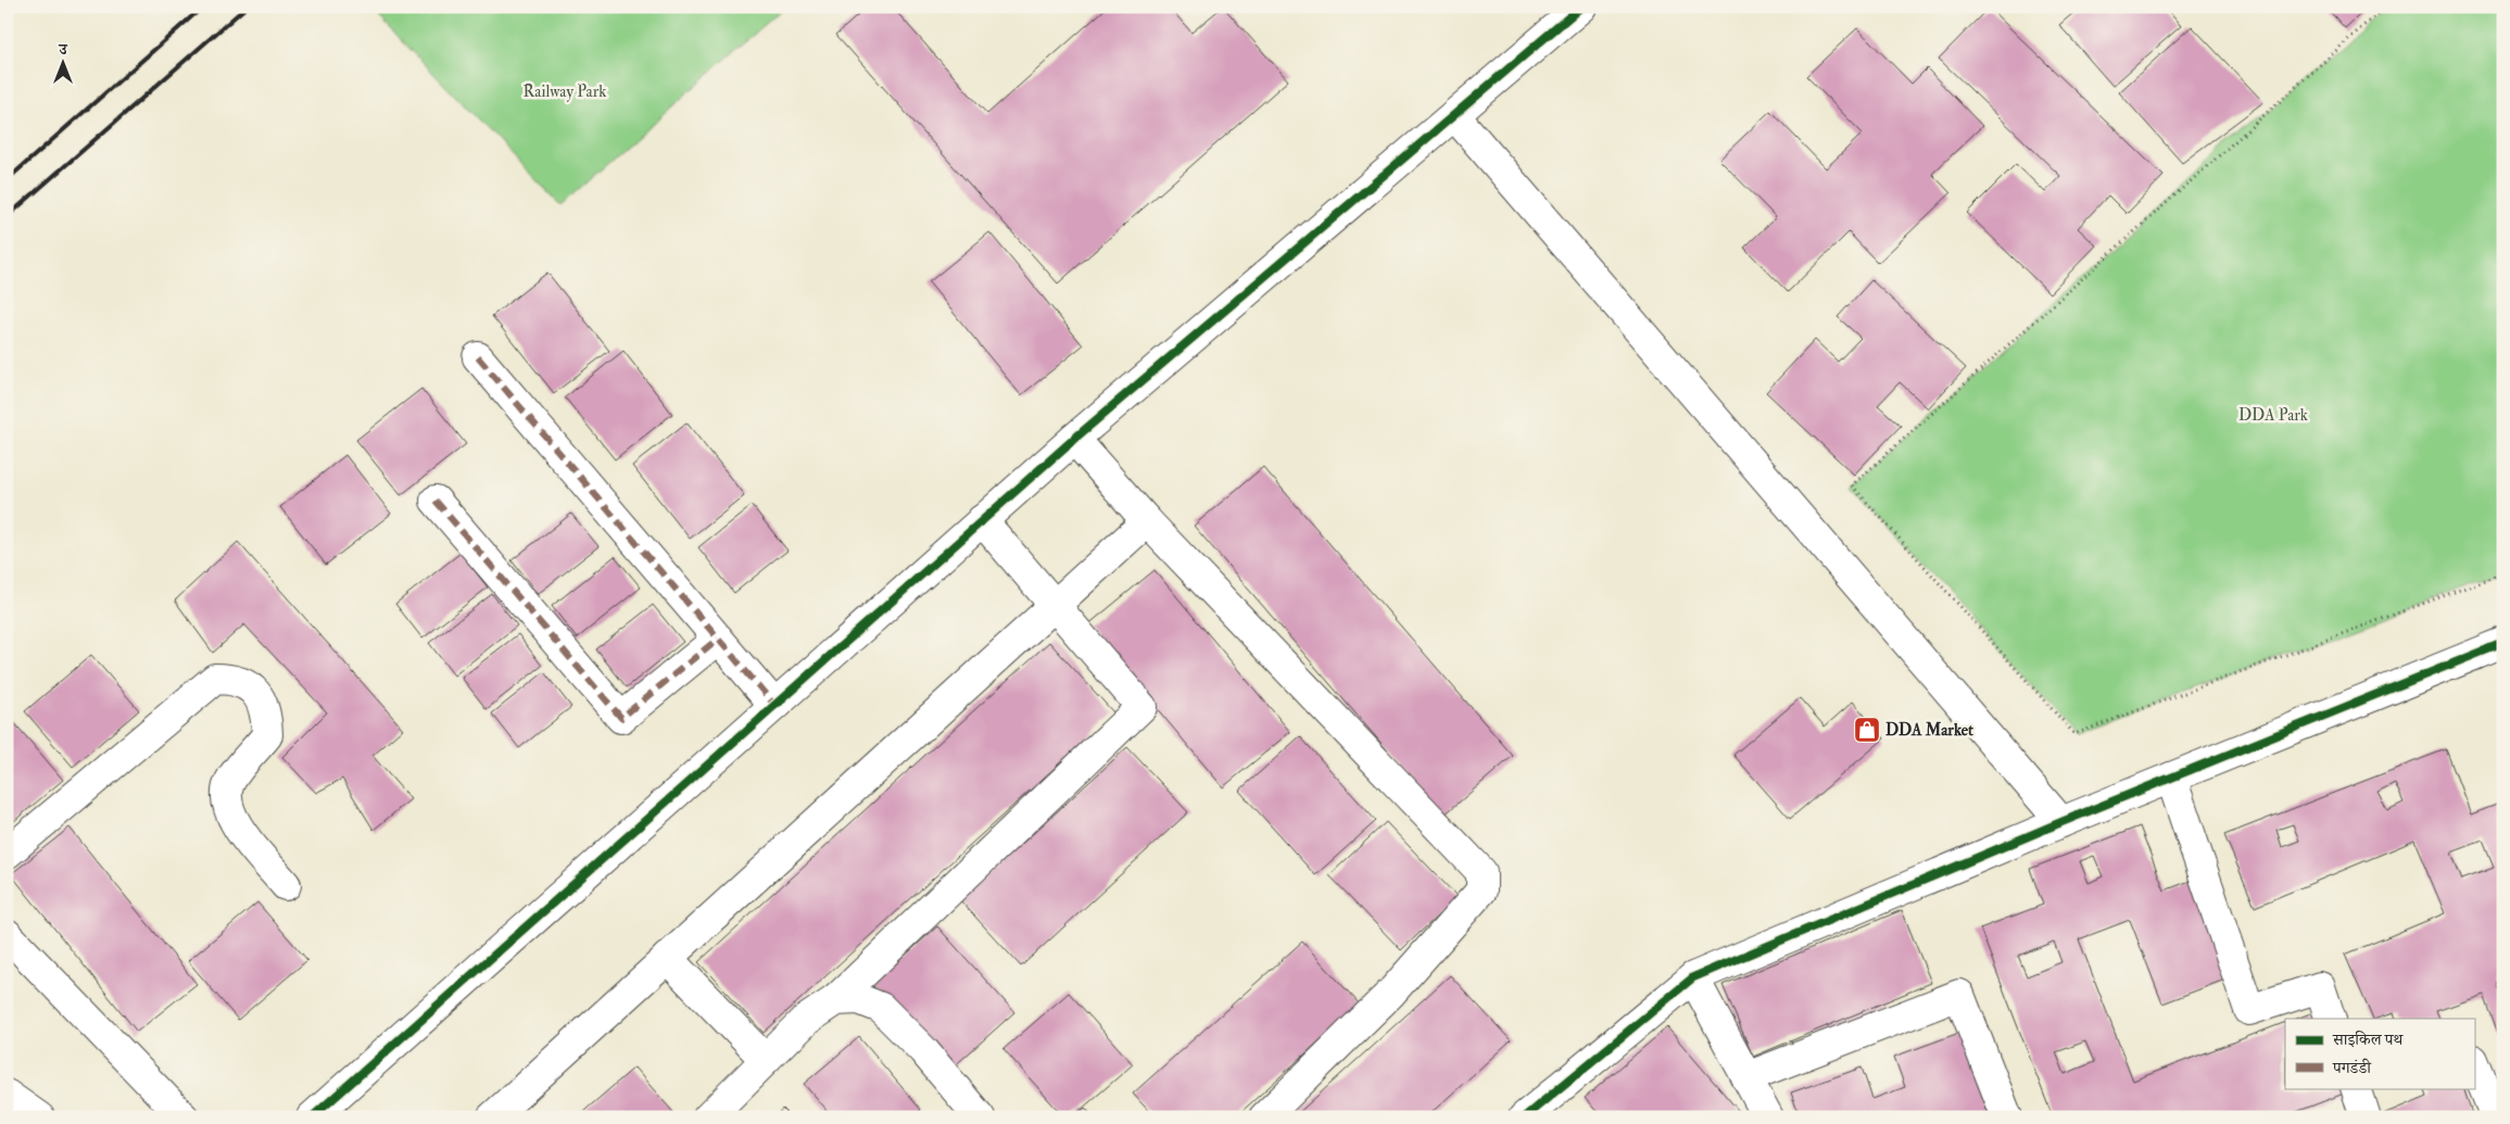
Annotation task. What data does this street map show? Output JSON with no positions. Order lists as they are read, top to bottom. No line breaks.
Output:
{"parks":["Railway Park","DDA Park"],"places":{"shop":["DDA Market"]},"legend":["साइकिल पथ","पगडंडी"],"north":"top"}
